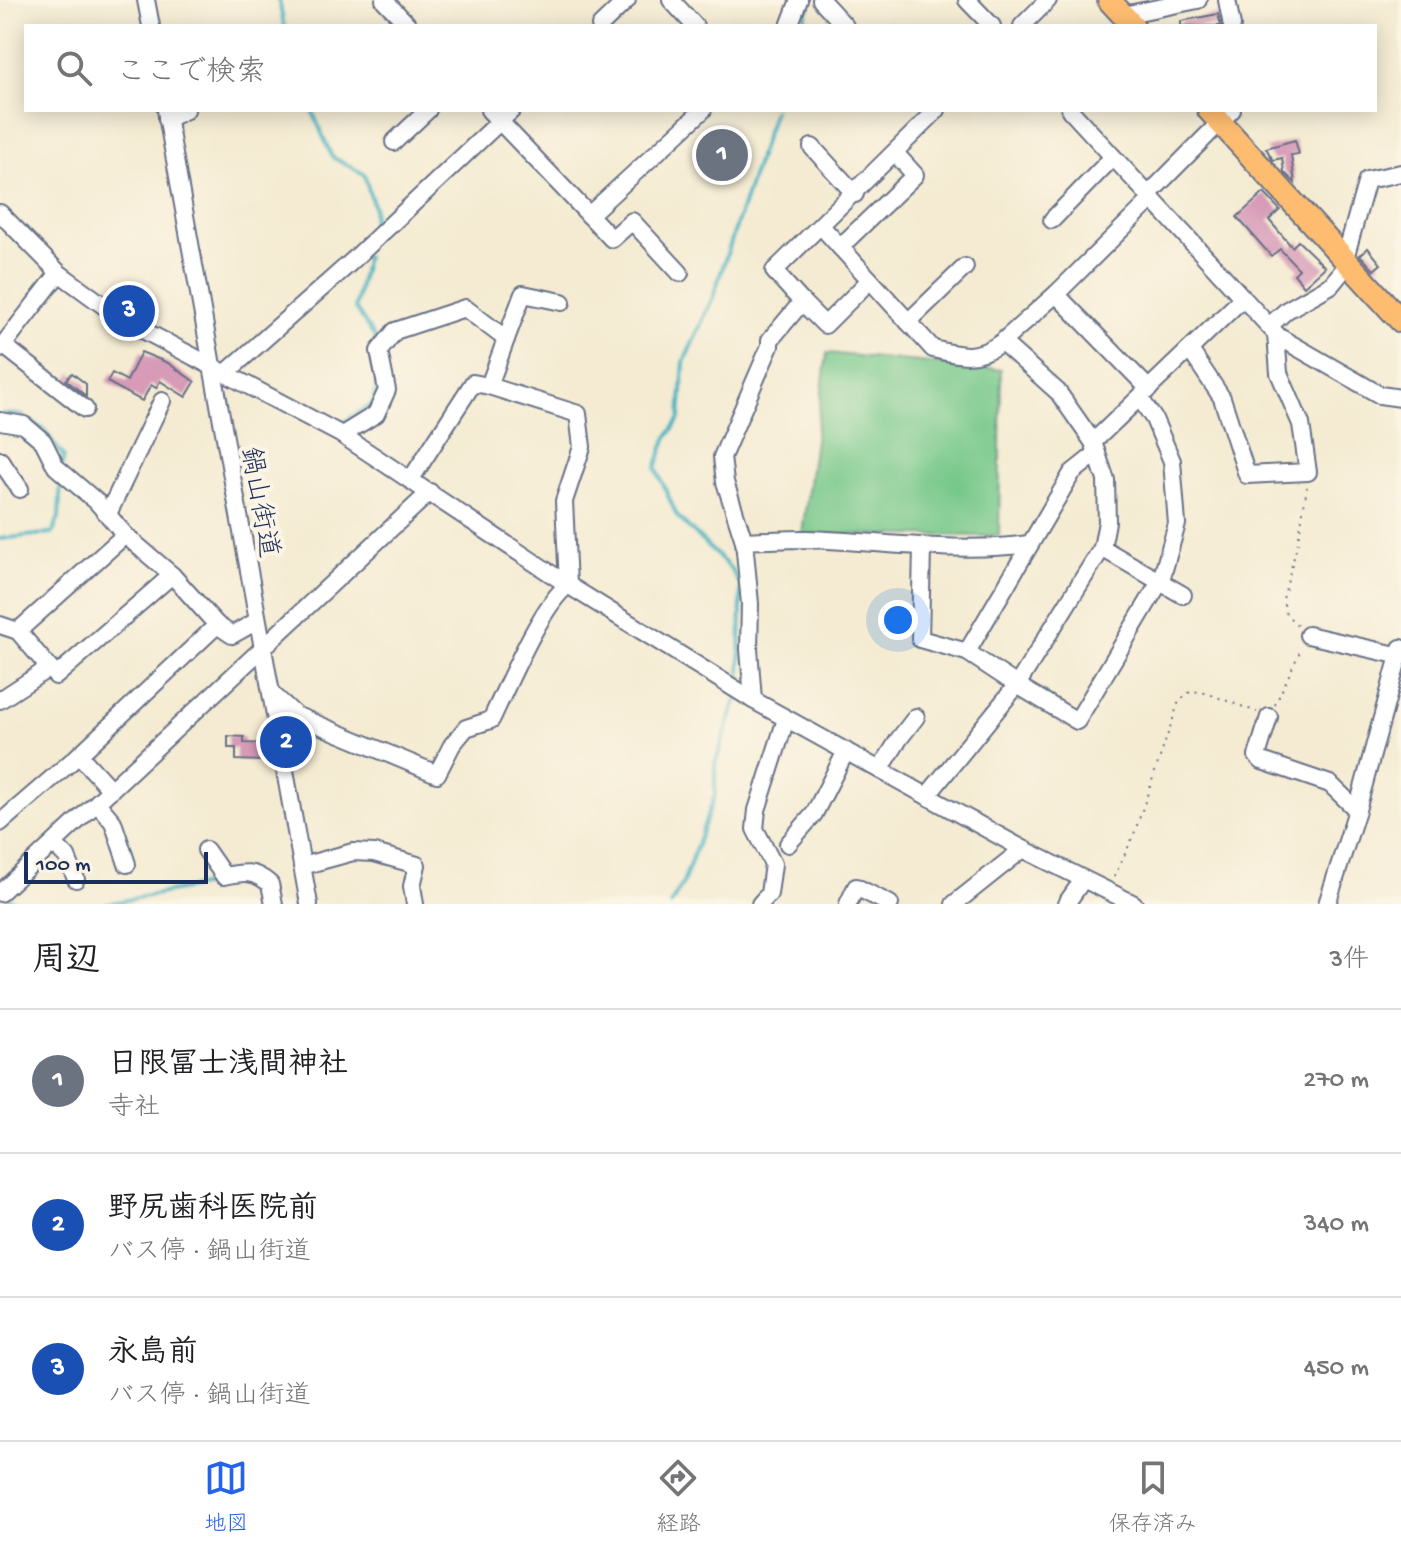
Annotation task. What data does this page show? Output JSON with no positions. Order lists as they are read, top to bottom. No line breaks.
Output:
{"streets":{"street":["鍋山街道"]},"scale_bar":"100 m","page":{"search":"ここで検索","pins":["1","3","2"],"scale":"100 m","heading":["周辺","3件"],"list":[{"mark":"1","name":"日限冨士浅間神社","note":"寺社","value":"270 m"},{"mark":"2","name":"野尻歯科医院前","note":"バス停 · 鍋山街道","value":"340 m"},{"mark":"3","name":"永島前","note":"バス停 · 鍋山街道","value":"450 m"}],"nav":["地図","経路","保存済み"]}}
